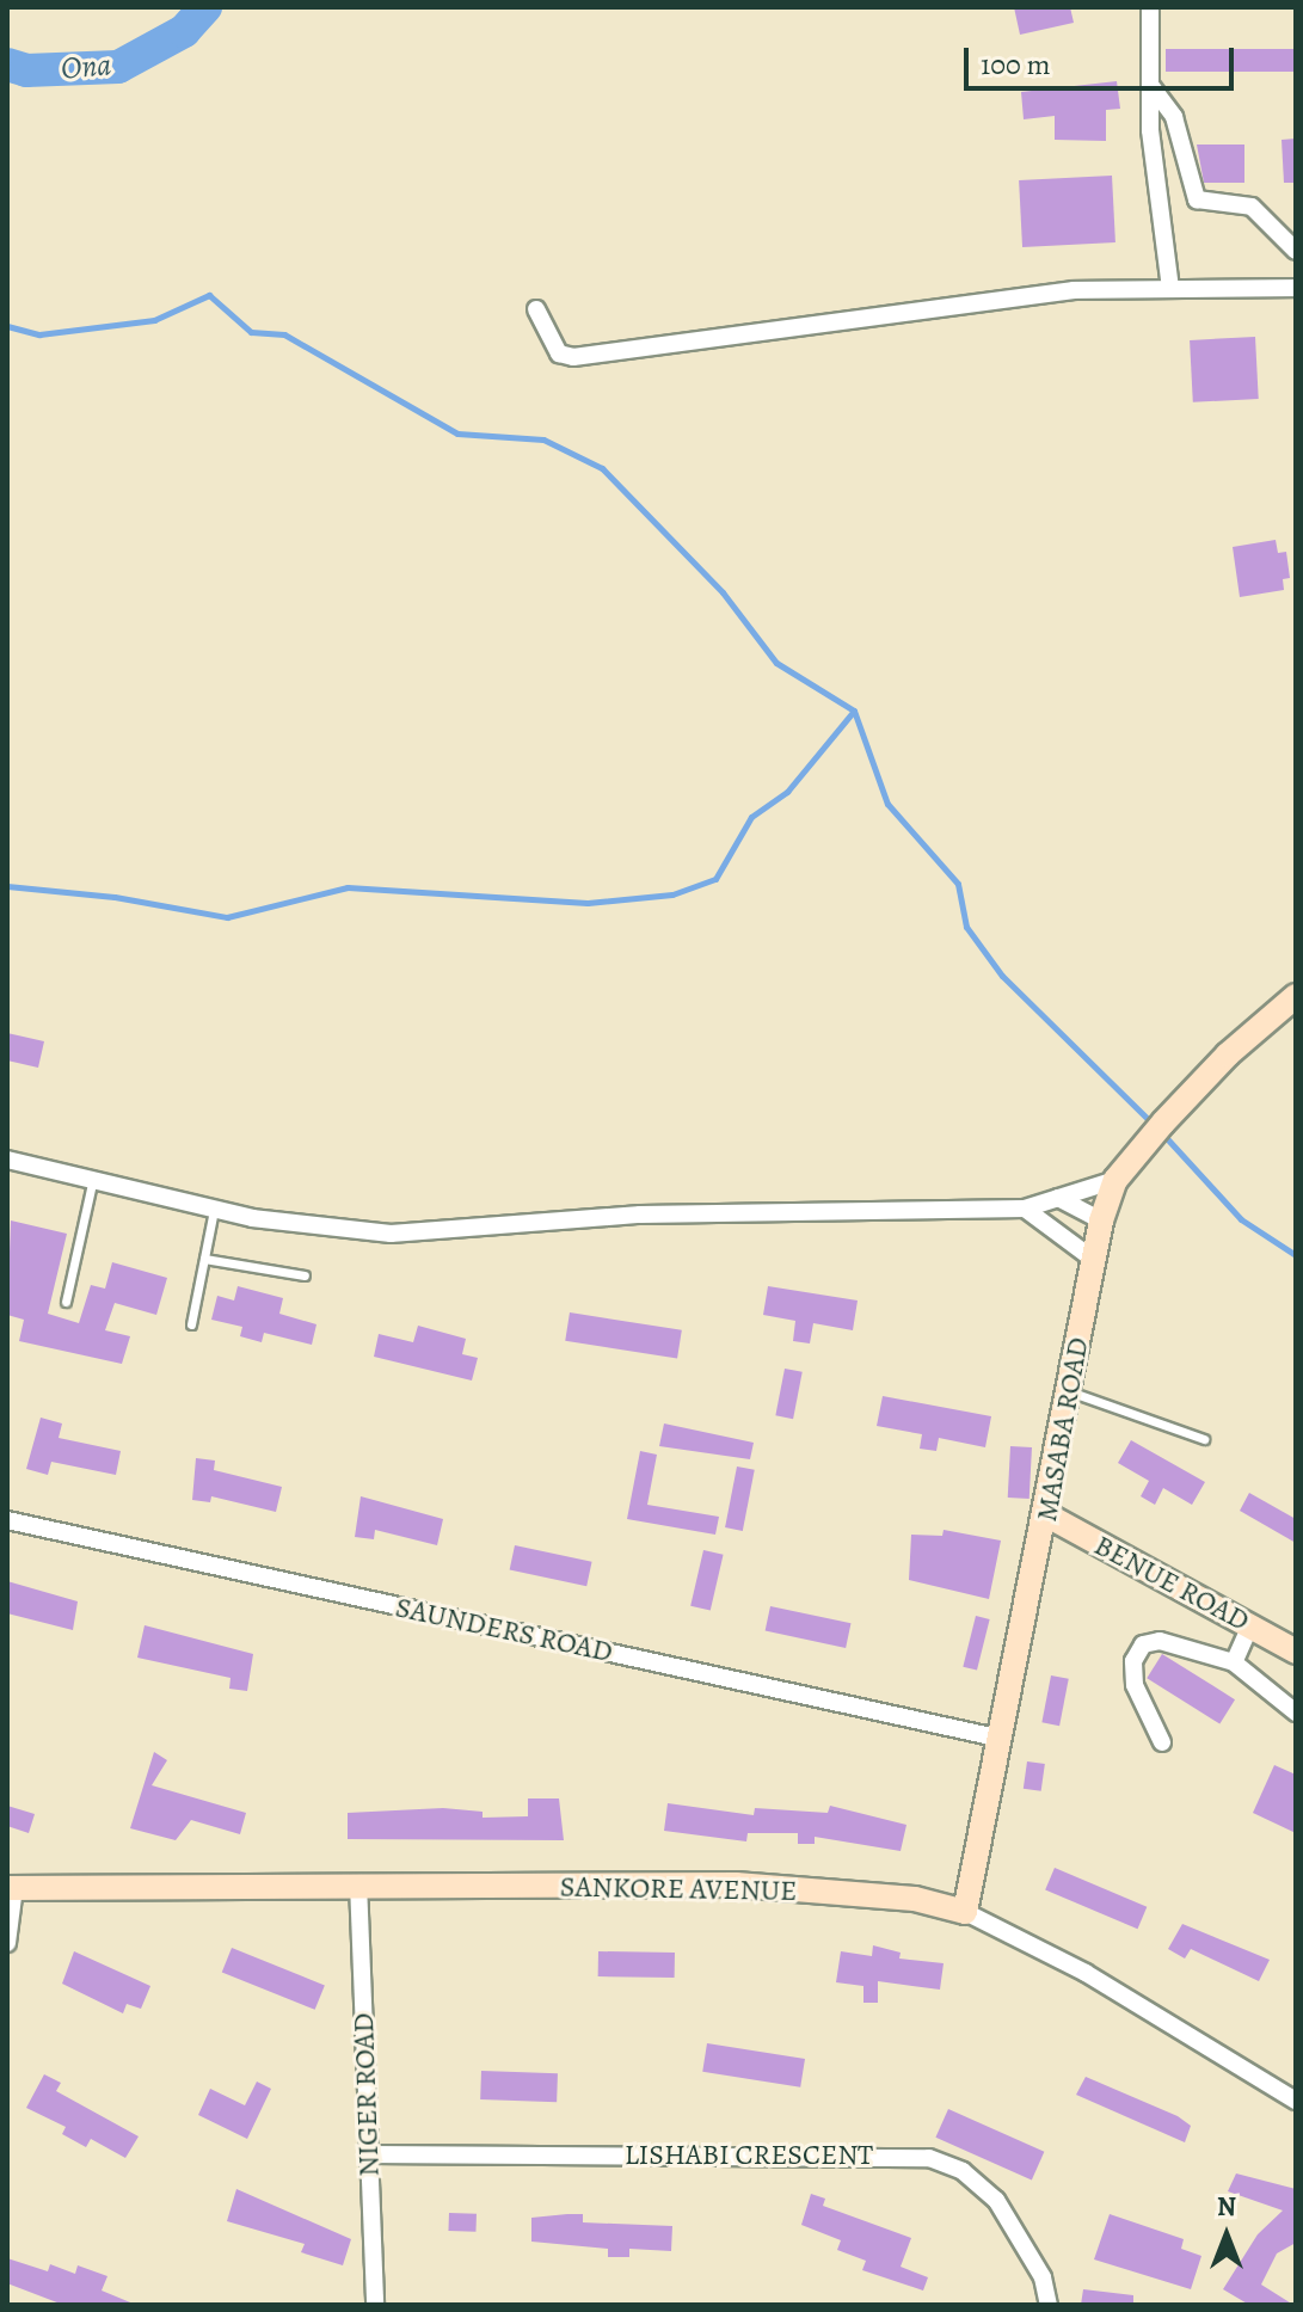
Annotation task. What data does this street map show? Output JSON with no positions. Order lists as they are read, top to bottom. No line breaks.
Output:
{"streets":{"street":["MASABA ROAD","BENUE ROAD","SAUNDERS ROAD","SANKORE AVENUE","NIGER ROAD","LISHABI CRESCENT"]},"crossings":[["MASABA ROAD","BENUE ROAD"],["MASABA ROAD","SAUNDERS ROAD"],["MASABA ROAD","SANKORE AVENUE"],["SANKORE AVENUE","NIGER ROAD"],["NIGER ROAD","LISHABI CRESCENT"]],"water":["Ona"],"scale_bar":"100 m","north":"top"}
